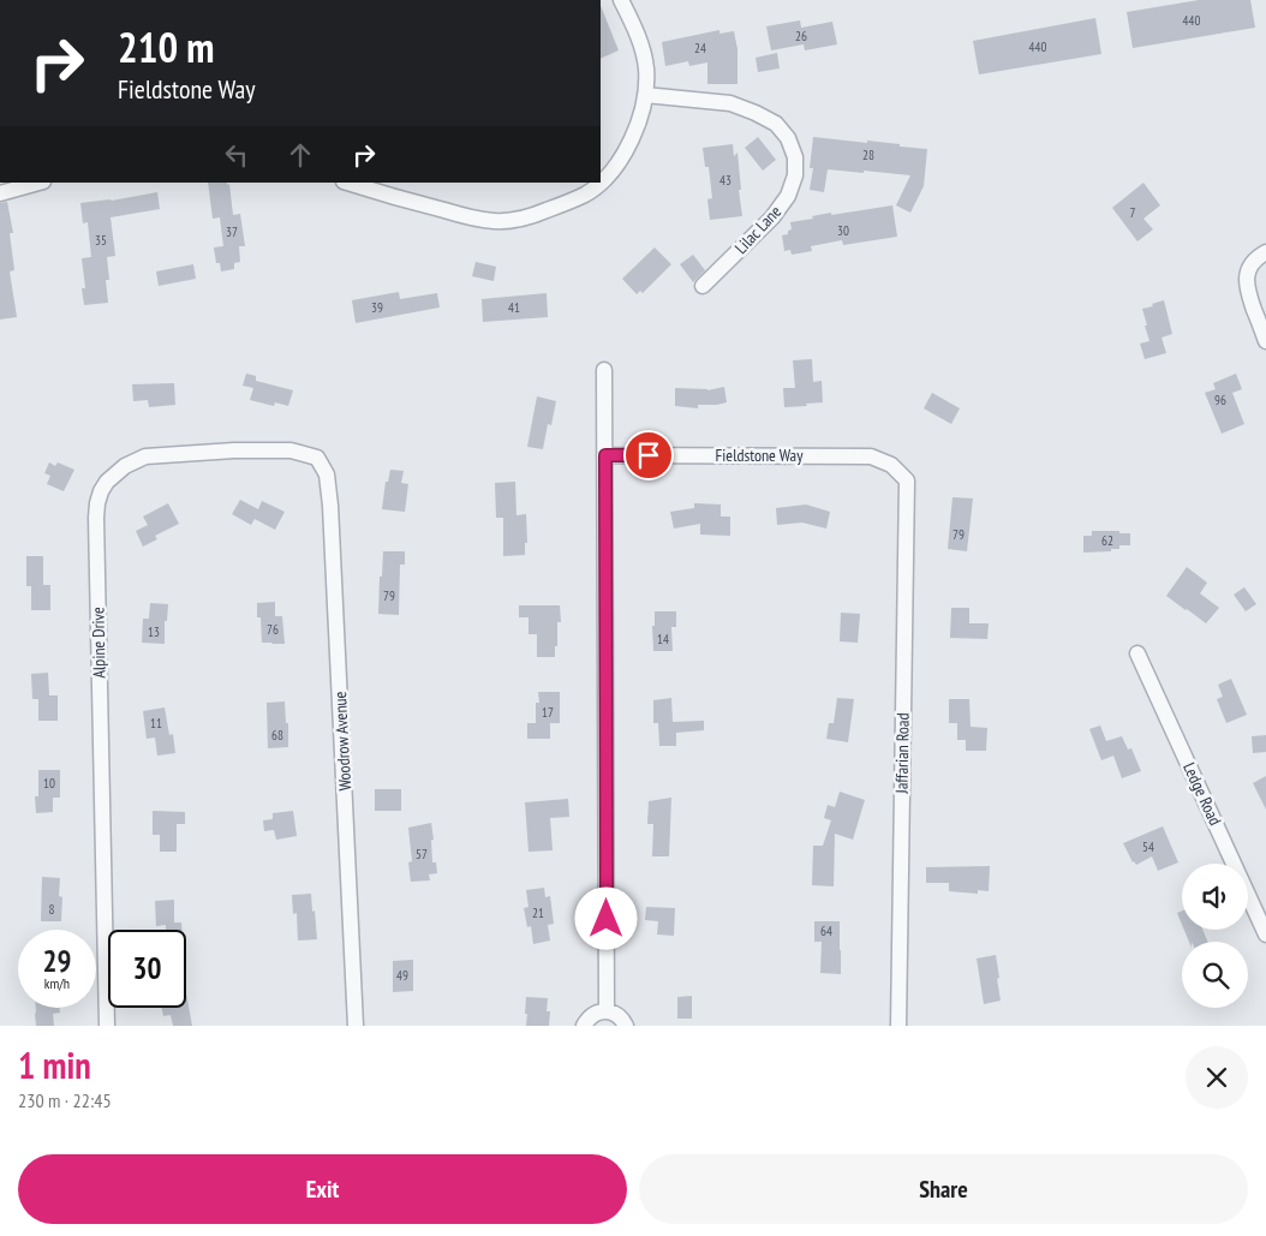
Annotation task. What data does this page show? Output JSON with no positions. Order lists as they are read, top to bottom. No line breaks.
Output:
{"streets":{"street":["Lilac Lane","Fieldstone Way","Alpine Drive","Woodrow Avenue","Jaffarian Road","Ledge Road"]},"crossings":[["Fieldstone Way","Jaffarian Road"],["Alpine Drive","Woodrow Avenue"]],"house_numbers":["440","26","440","24","28","43","7","30","37","35","39","41","96","79","62","79","76","13","14","17","11","68","10","54","57","8","21","64","49"],"page":{"turn":["210 m","Fieldstone Way"],"speed":"29 km/h","limit":"30","heading":["1 min","230 m · 22:45"],"buttons":["Exit","Share"]}}
